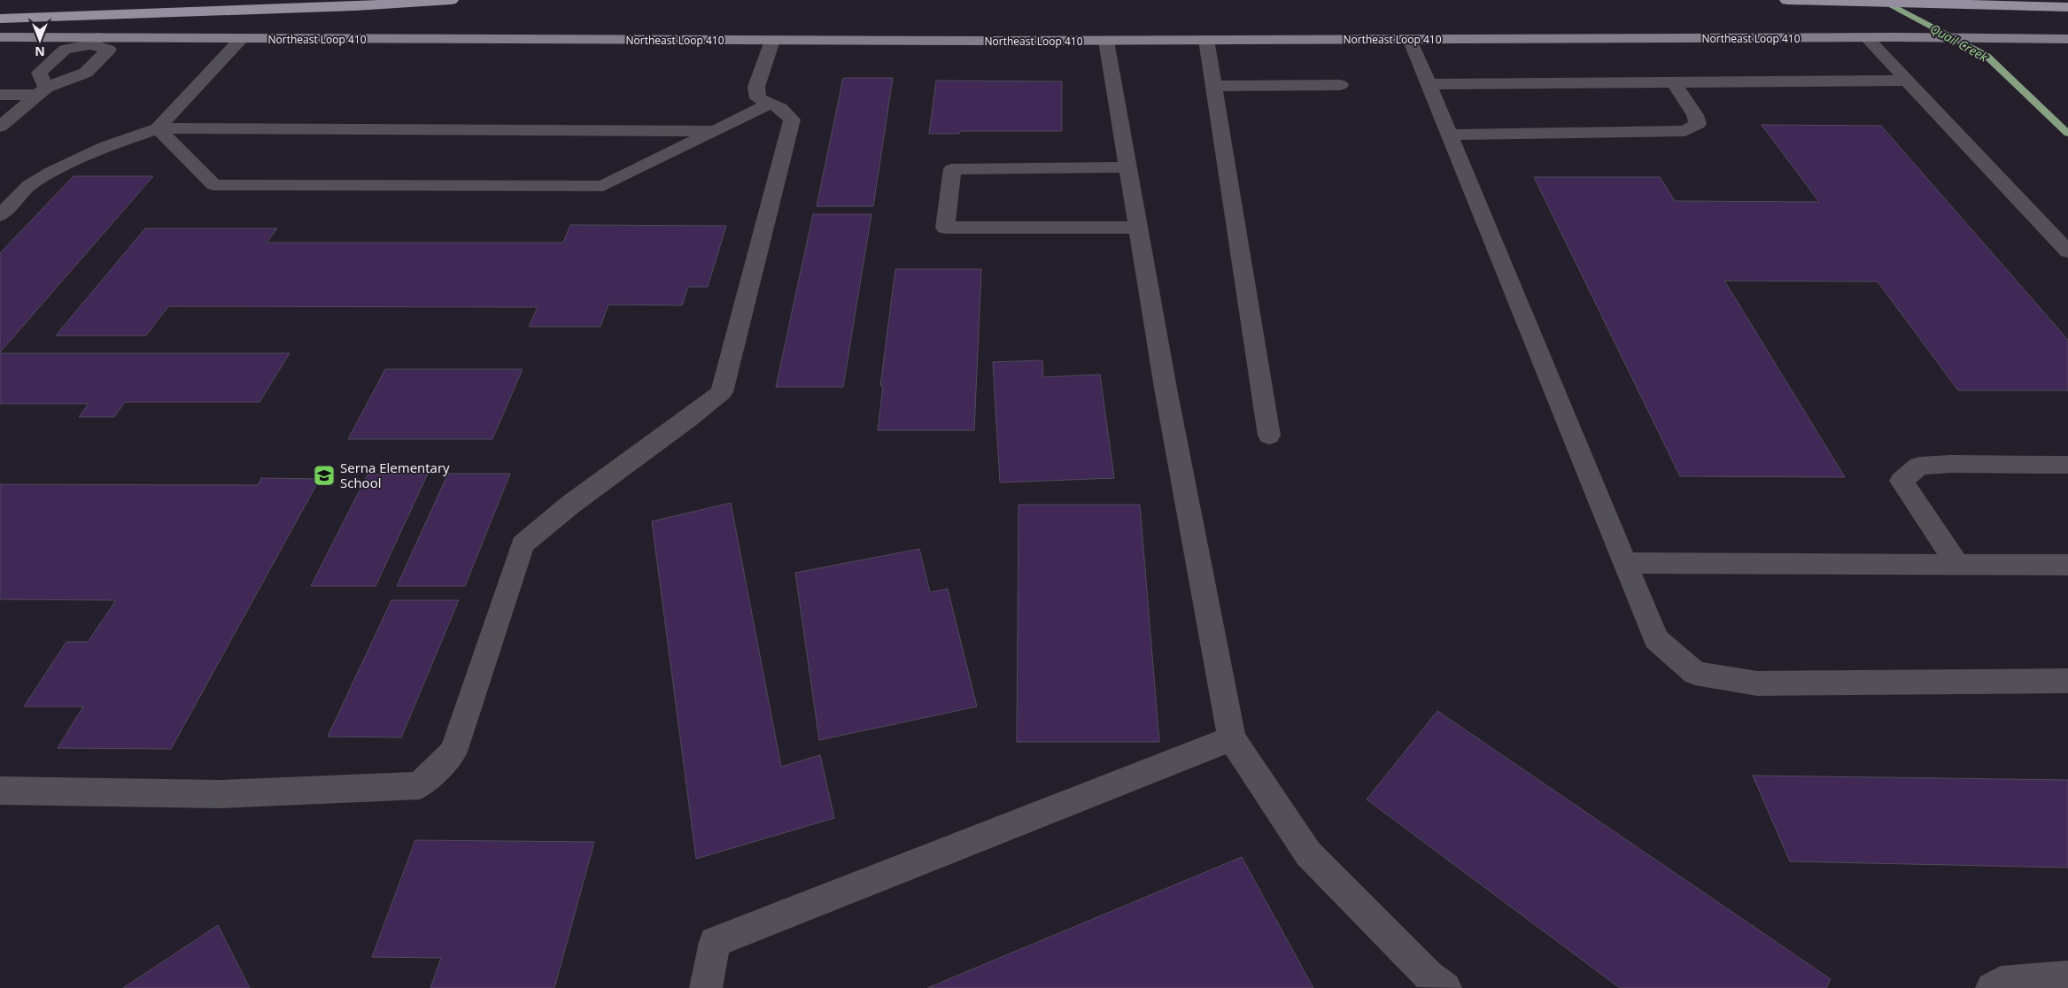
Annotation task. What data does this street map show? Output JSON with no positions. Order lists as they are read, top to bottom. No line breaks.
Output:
{"streets":{"main road":["Northeast Loop 410"]},"water":["Quail Creek"],"places":{"school or university":["Serna Elementary School"]},"north":"bottom"}
